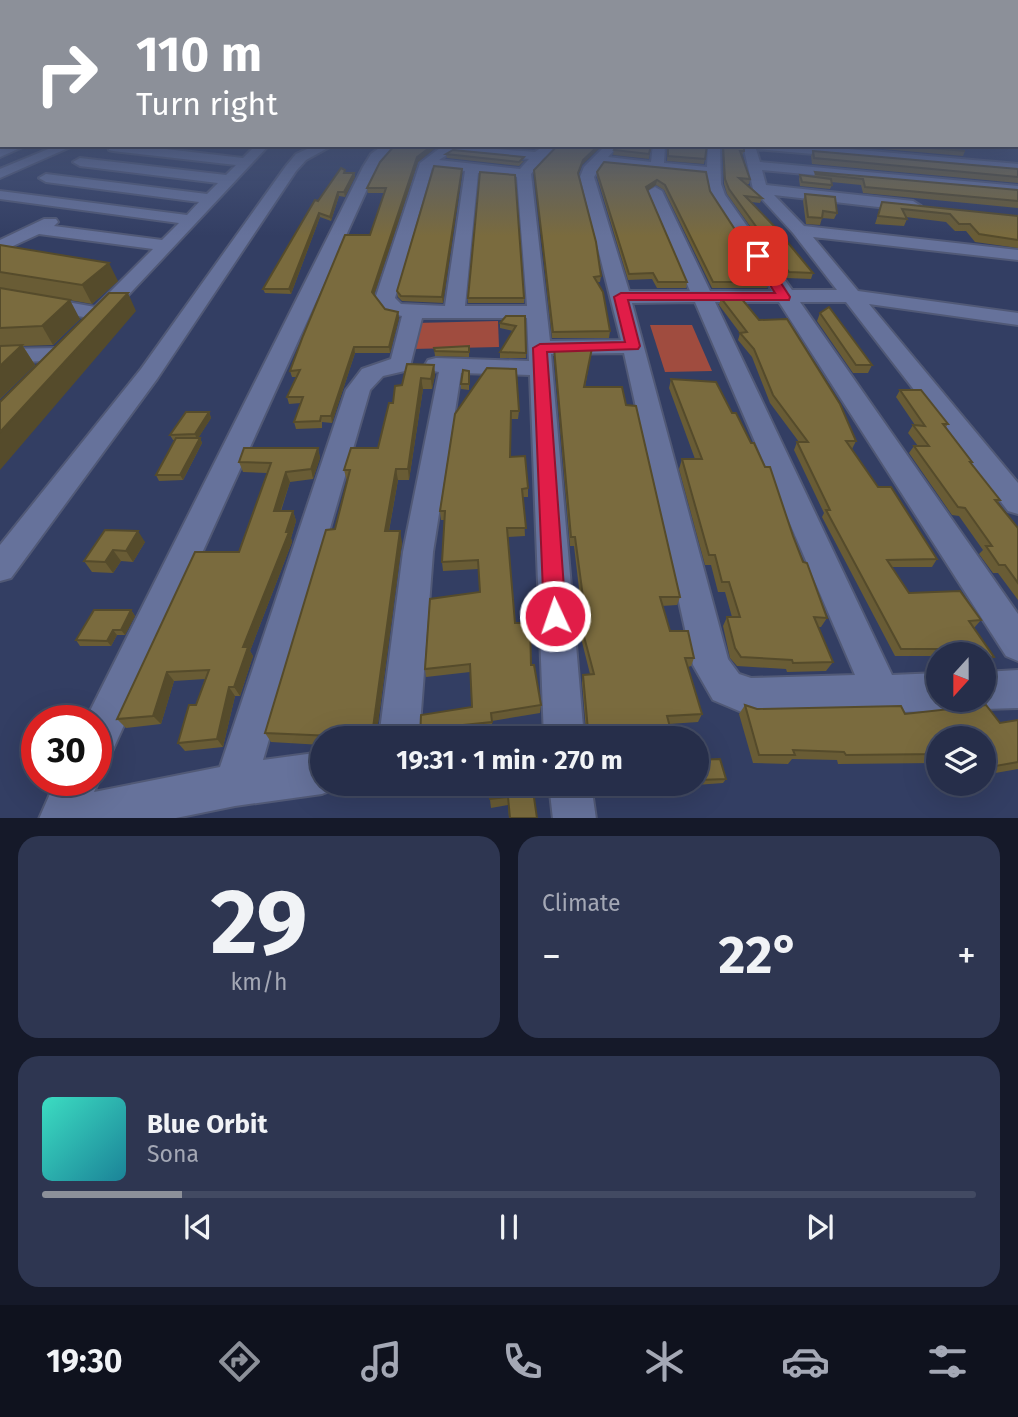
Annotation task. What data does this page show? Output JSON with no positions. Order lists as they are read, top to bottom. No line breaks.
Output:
{"north":"bottom","page":{"turn":["110 m","Turn right"],"limit":"30","trip":"19:31 · 1 min · 270 m","tile":[["29","km/h"],"Climate"],"heat":["−","22°","+"],"song":["Blue Orbit","Sona"],"tabs":"19:30"}}
